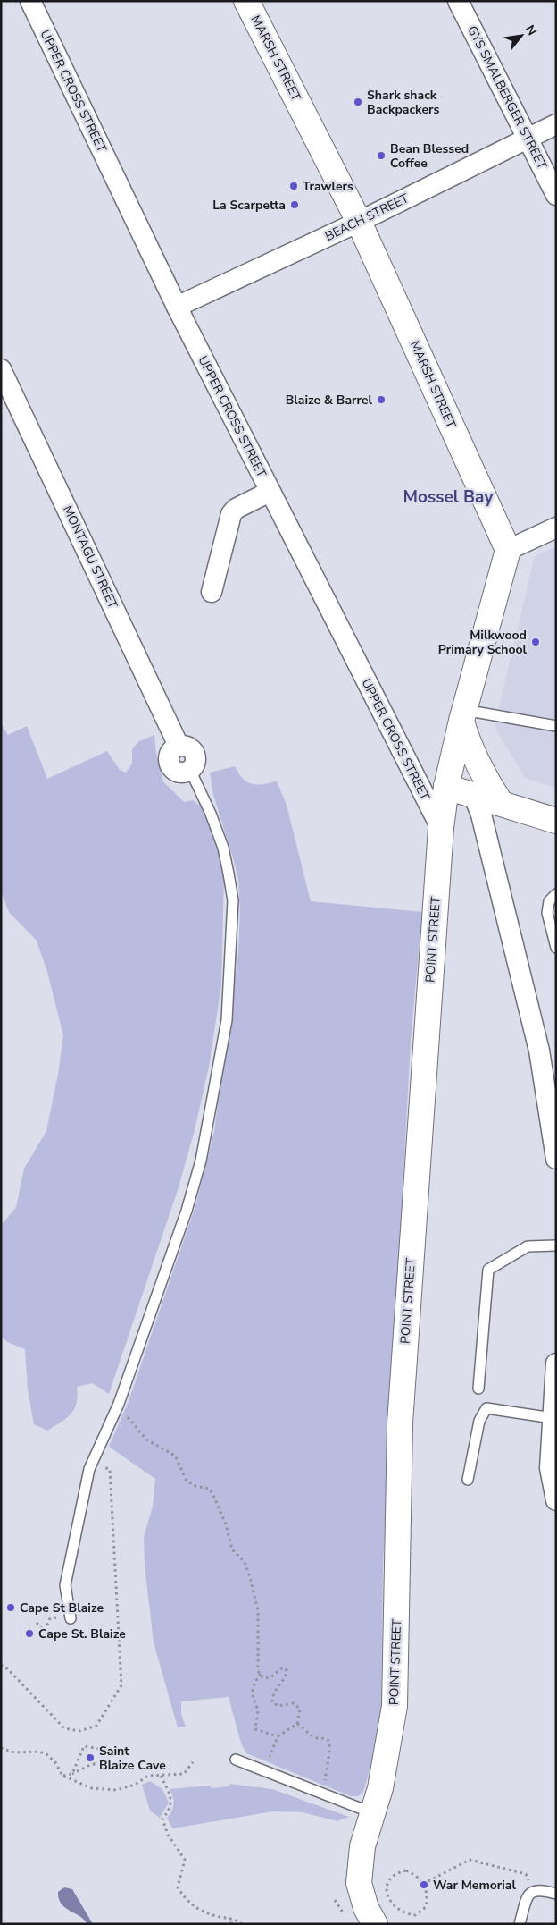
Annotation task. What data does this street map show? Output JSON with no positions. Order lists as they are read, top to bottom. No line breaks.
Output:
{"streets":{"street":["MARSH STREET","UPPER CROSS STREET","GYS SMALBERGER STREET","BEACH STREET","MONTAGU STREET","POINT STREET"]},"crossings":[["MARSH STREET","BEACH STREET"],["UPPER CROSS STREET","BEACH STREET"],["UPPER CROSS STREET","POINT STREET"],["GYS SMALBERGER STREET","BEACH STREET"]],"districts":["Mossel Bay"],"places":["Shark shack Backpackers","Bean Blessed Coffee","Trawlers","La Scarpetta","Blaize & Barrel","Milkwood Primary School","Cape St Blaize","Cape St. Blaize","Saint Blaize Cave","War Memorial"],"north":"top right"}
